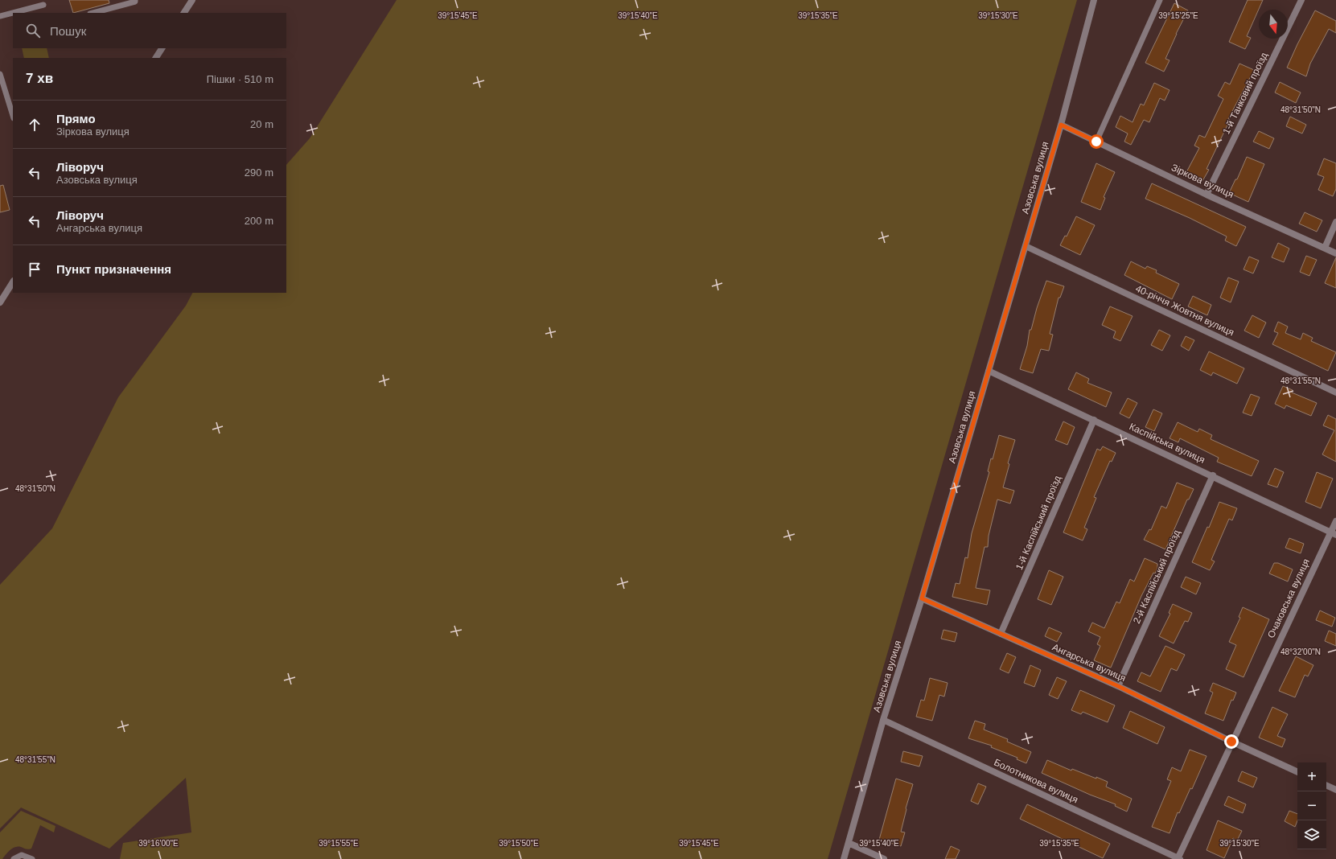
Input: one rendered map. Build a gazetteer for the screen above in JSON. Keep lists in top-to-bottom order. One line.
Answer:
{"streets":{"street":["1-й Танковий проїзд","Азовська вулиця","Зіркова вулиця","40-річчя Жовтня вулиця","Каспійська вулиця","1-й Каспійський проїзд","2-й Каспійський проїзд","Очаковська вулиця","Ангарська вулиця","Болотникова вулиця"]},"crossings":[["1-й Танковий проїзд","Зіркова вулиця"],["Азовська вулиця","Зіркова вулиця"],["Азовська вулиця","40-річчя Жовтня вулиця"],["Азовська вулиця","Каспійська вулиця"],["Азовська вулиця","Ангарська вулиця"],["Азовська вулиця","Болотникова вулиця"],["Каспійська вулиця","1-й Каспійський проїзд"],["Каспійська вулиця","2-й Каспійський проїзд"],["Каспійська вулиця","Очаковська вулиця"],["1-й Каспійський проїзд","Ангарська вулиця"],["2-й Каспійський проїзд","Ангарська вулиця"],["Очаковська вулиця","Ангарська вулиця"],["Очаковська вулиця","Болотникова вулиця"]],"north":"bottom","page":{"search":"Пошук","heading":["7 хв","Пішки · 510 m"],"list":[["Прямо","Зіркова вулиця","20 m"],["Ліворуч","Азовська вулиця","290 m"],["Ліворуч","Ангарська вулиця","200 m"],"Пункт призначення"],"map_buttons":["+","−"]},"coordinates":["39°15'45\"E","39°15'40\"E","39°15'35\"E","39°15'30\"E","39°15'25\"E","48°31'50\"N","48°31'55\"N","48°32'00\"N","39°16'00\"E","39°15'55\"E","39°15'50\"E"]}
